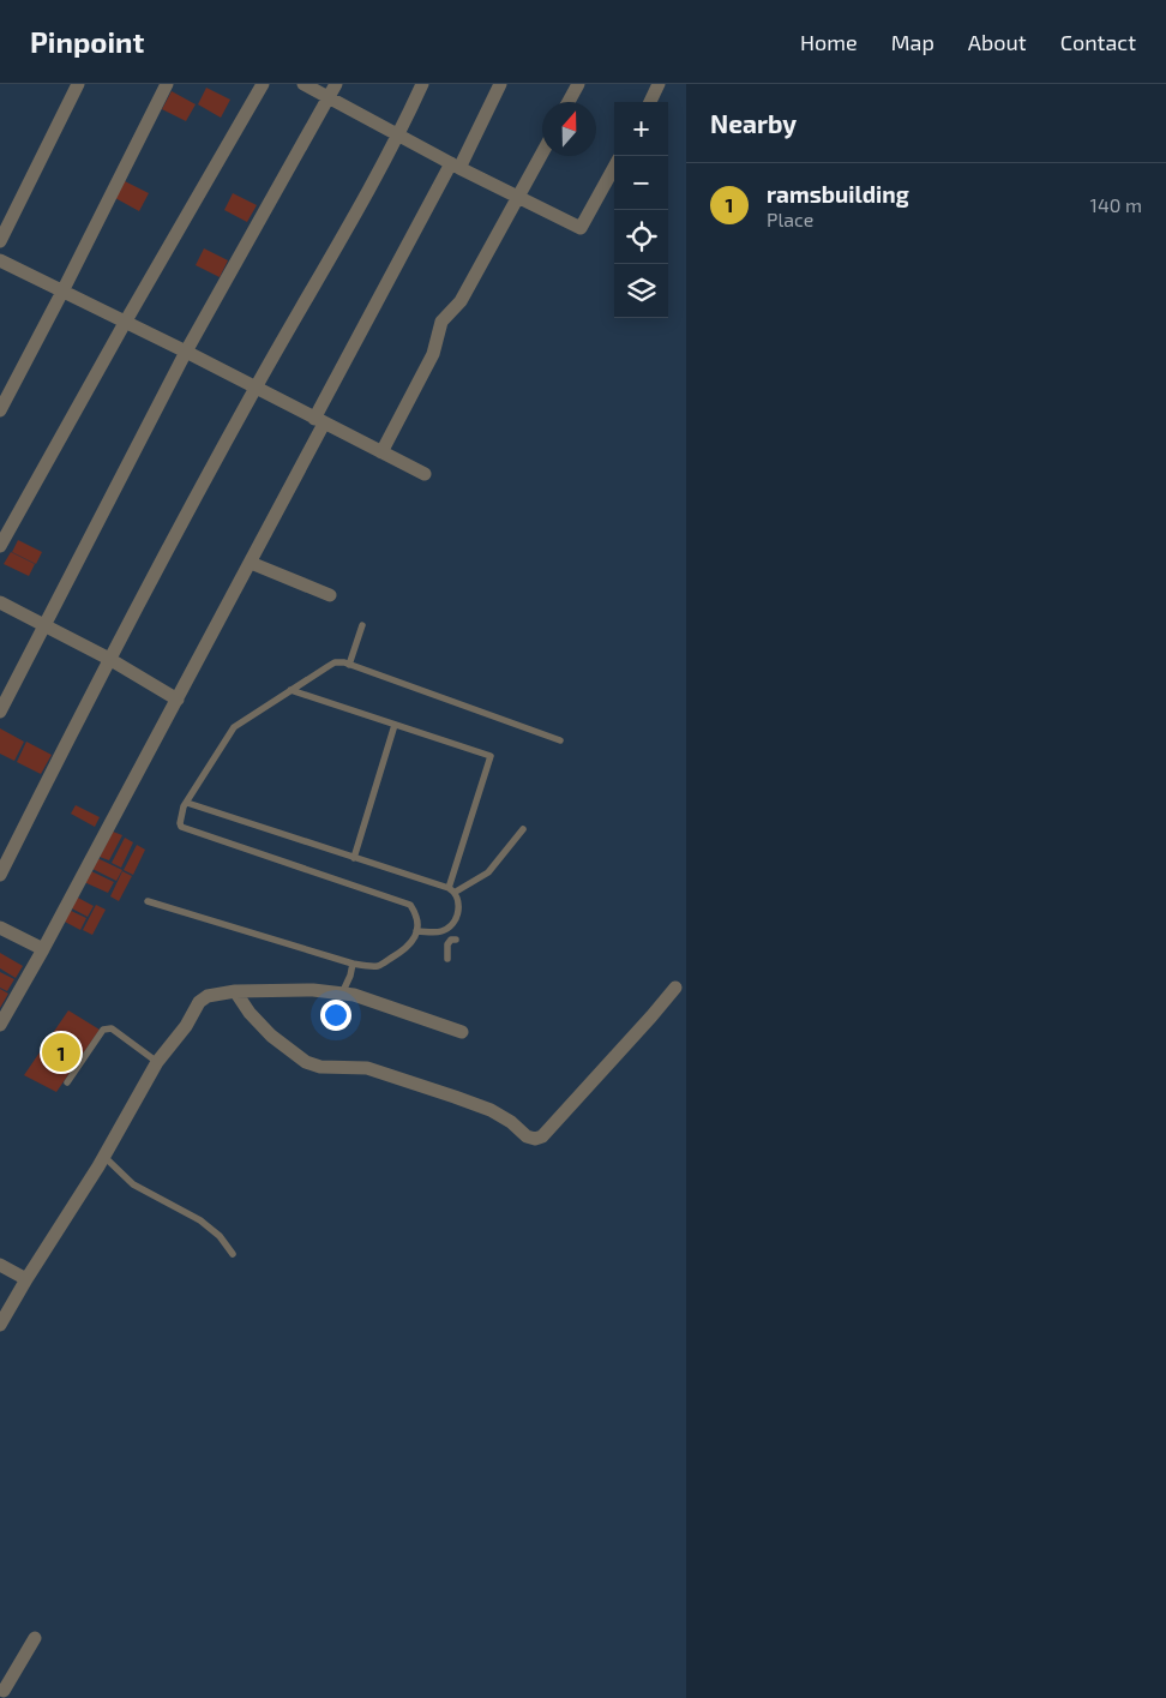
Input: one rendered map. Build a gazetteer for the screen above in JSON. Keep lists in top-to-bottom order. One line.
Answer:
{"north":"top","page":{"header":"Pinpoint","nav":["Home","Map","About","Contact"],"heading":"Nearby","map_buttons":["+","−"],"list":[{"mark":"1","name":"ramsbuilding","note":"Place","value":"140 m"}],"pins":"1"}}
